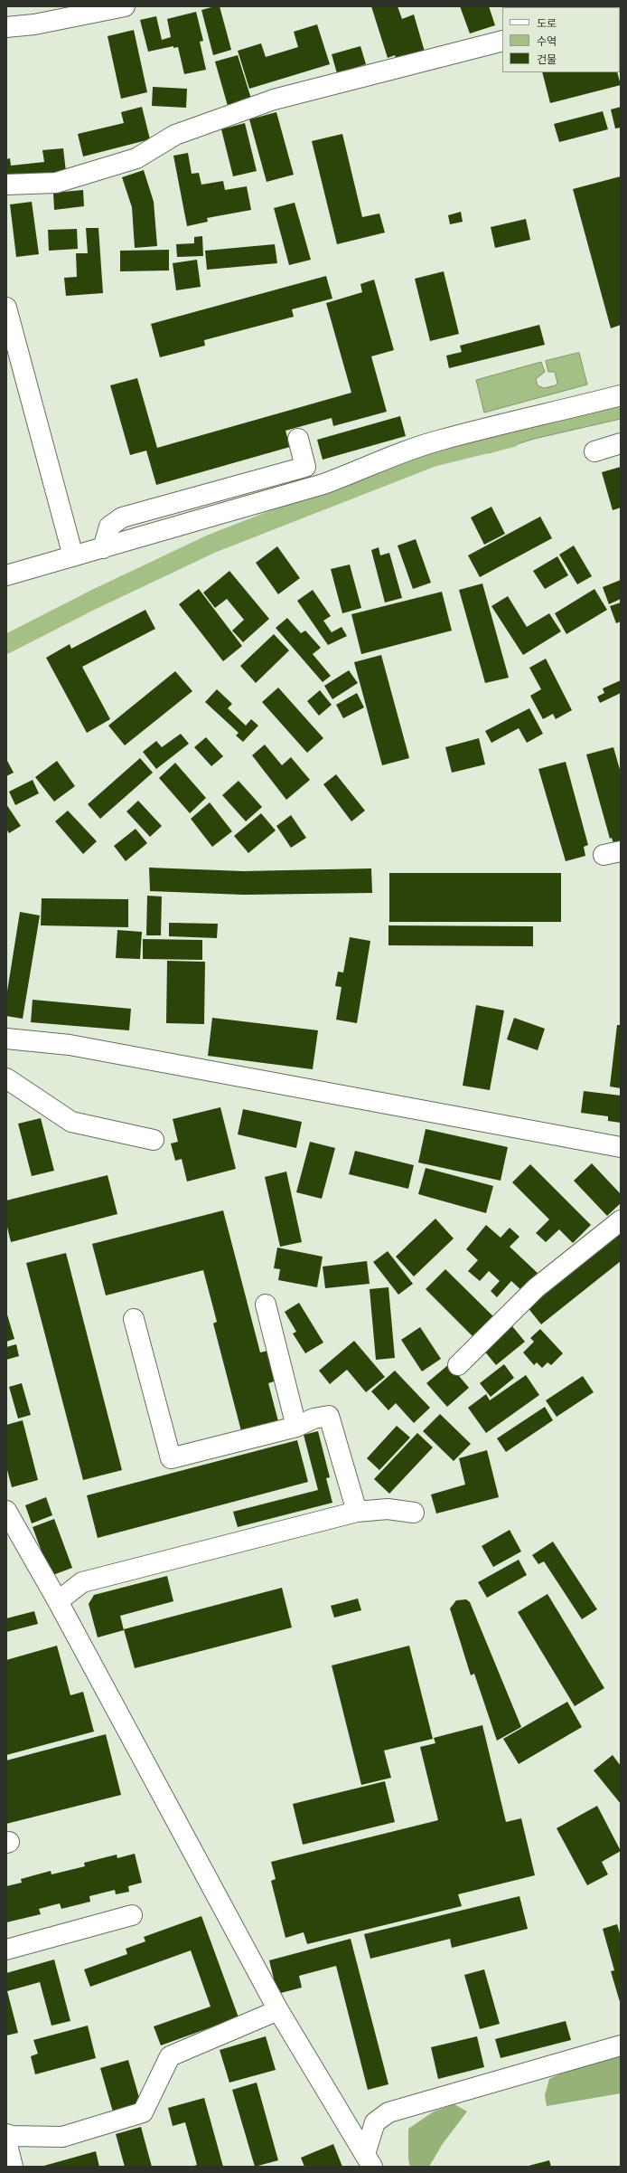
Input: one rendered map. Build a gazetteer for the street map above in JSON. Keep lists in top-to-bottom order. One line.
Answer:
{"legend":["도로","수역","건물"]}
